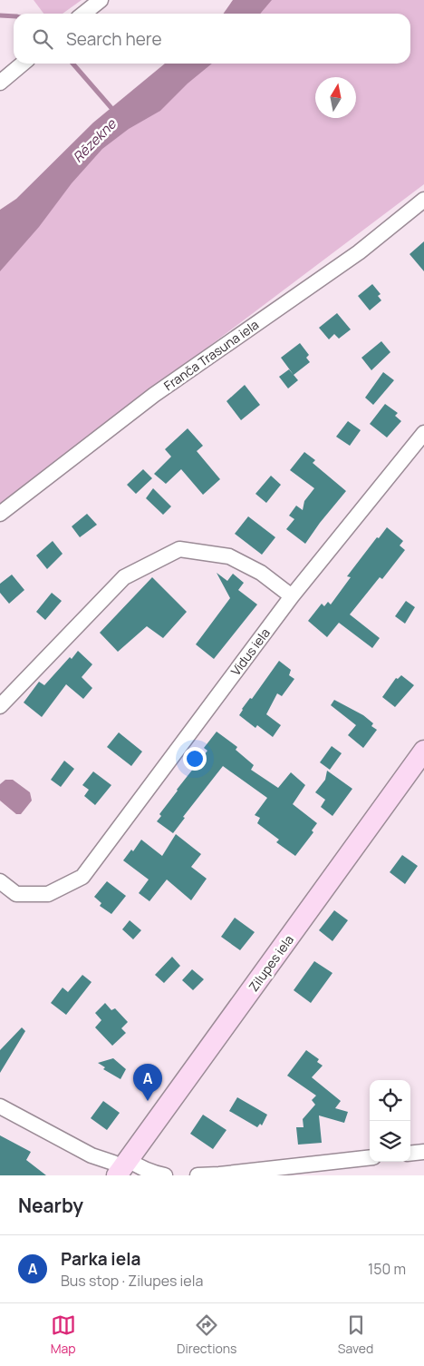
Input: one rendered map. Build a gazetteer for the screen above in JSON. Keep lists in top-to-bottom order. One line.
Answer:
{"streets":{"main road":["Zilupes iela"],"street":["Franča Trasuna iela","Vidus iela"]},"water":["Rēzekne"],"north":"top","page":{"search":"Search here","pins":"A","heading":"Nearby","list":[{"mark":"A","name":"Parka iela","note":"Bus stop · Zilupes iela","value":"150 m"}],"nav":["Map","Directions","Saved"]}}
